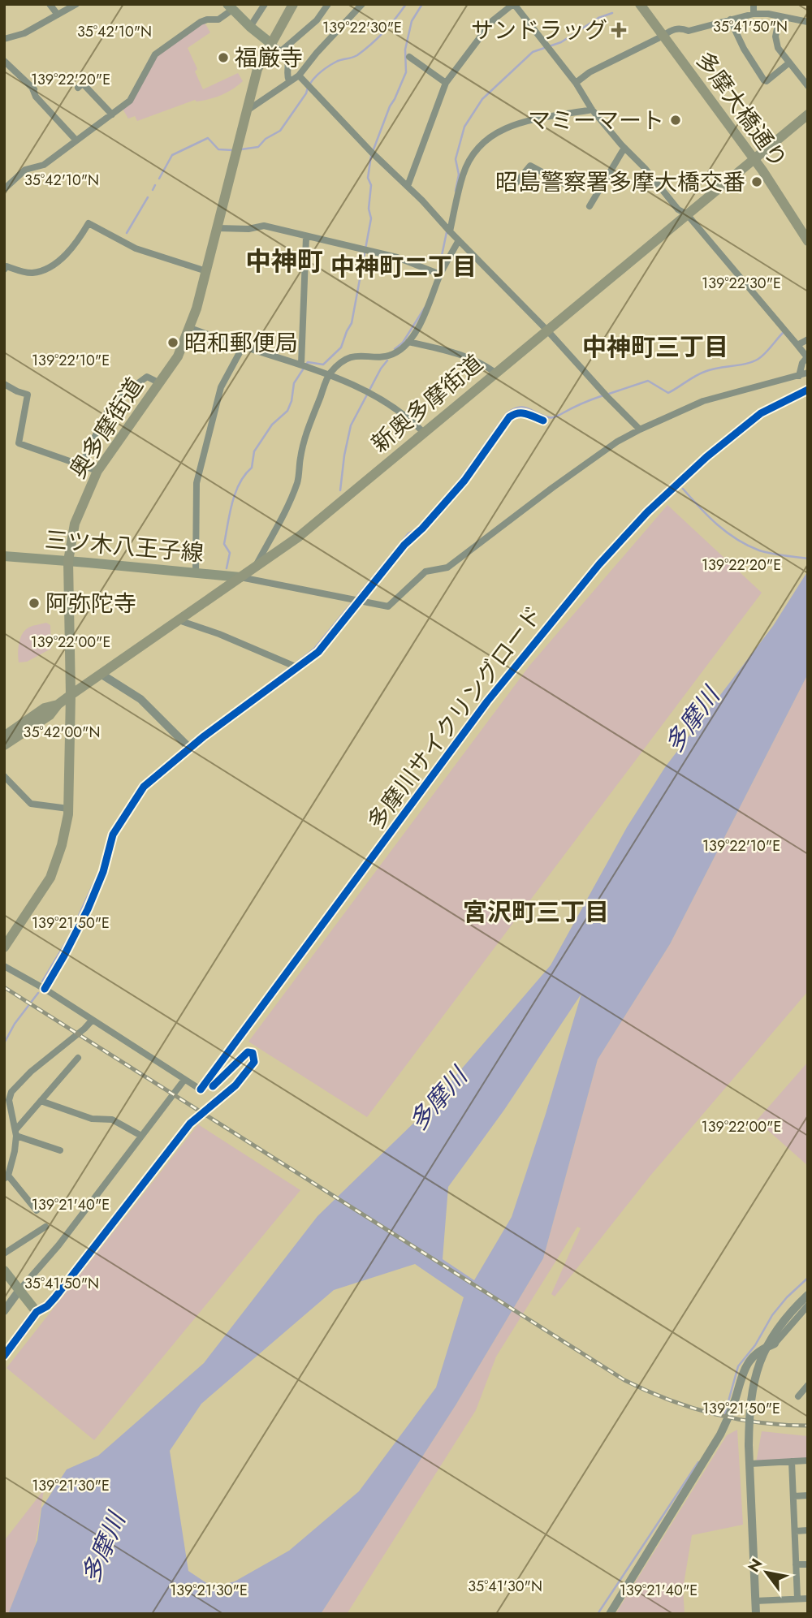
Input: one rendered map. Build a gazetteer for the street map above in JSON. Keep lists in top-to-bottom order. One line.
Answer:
{"streets":{"main road":["多摩大橋通り","新奥多摩街道","奥多摩街道","三ツ木八王子線"],"cycle path":["多摩川サイクリングロード"]},"crossings":[["多摩大橋通り","新奥多摩街道"],["新奥多摩街道","奥多摩街道"],["新奥多摩街道","三ツ木八王子線"],["奥多摩街道","三ツ木八王子線"]],"districts":["中神町","中神町二丁目","中神町三丁目","宮沢町三丁目"],"water":["多摩川"],"places":{"health":["サンドラッグ"],"other":["福厳寺","マミーマート","昭島警察署多摩大橋交番","昭和郵便局","阿弥陀寺"]},"north":"top left","coordinates":["35°41'50\"N","139°22'30\"E","35°42'10\"N","139°22'20\"E","139°22'10\"E","139°22'00\"E","35°42'00\"N","139°21'50\"E","139°21'40\"E","139°21'30\"E","35°41'30\"N"]}
